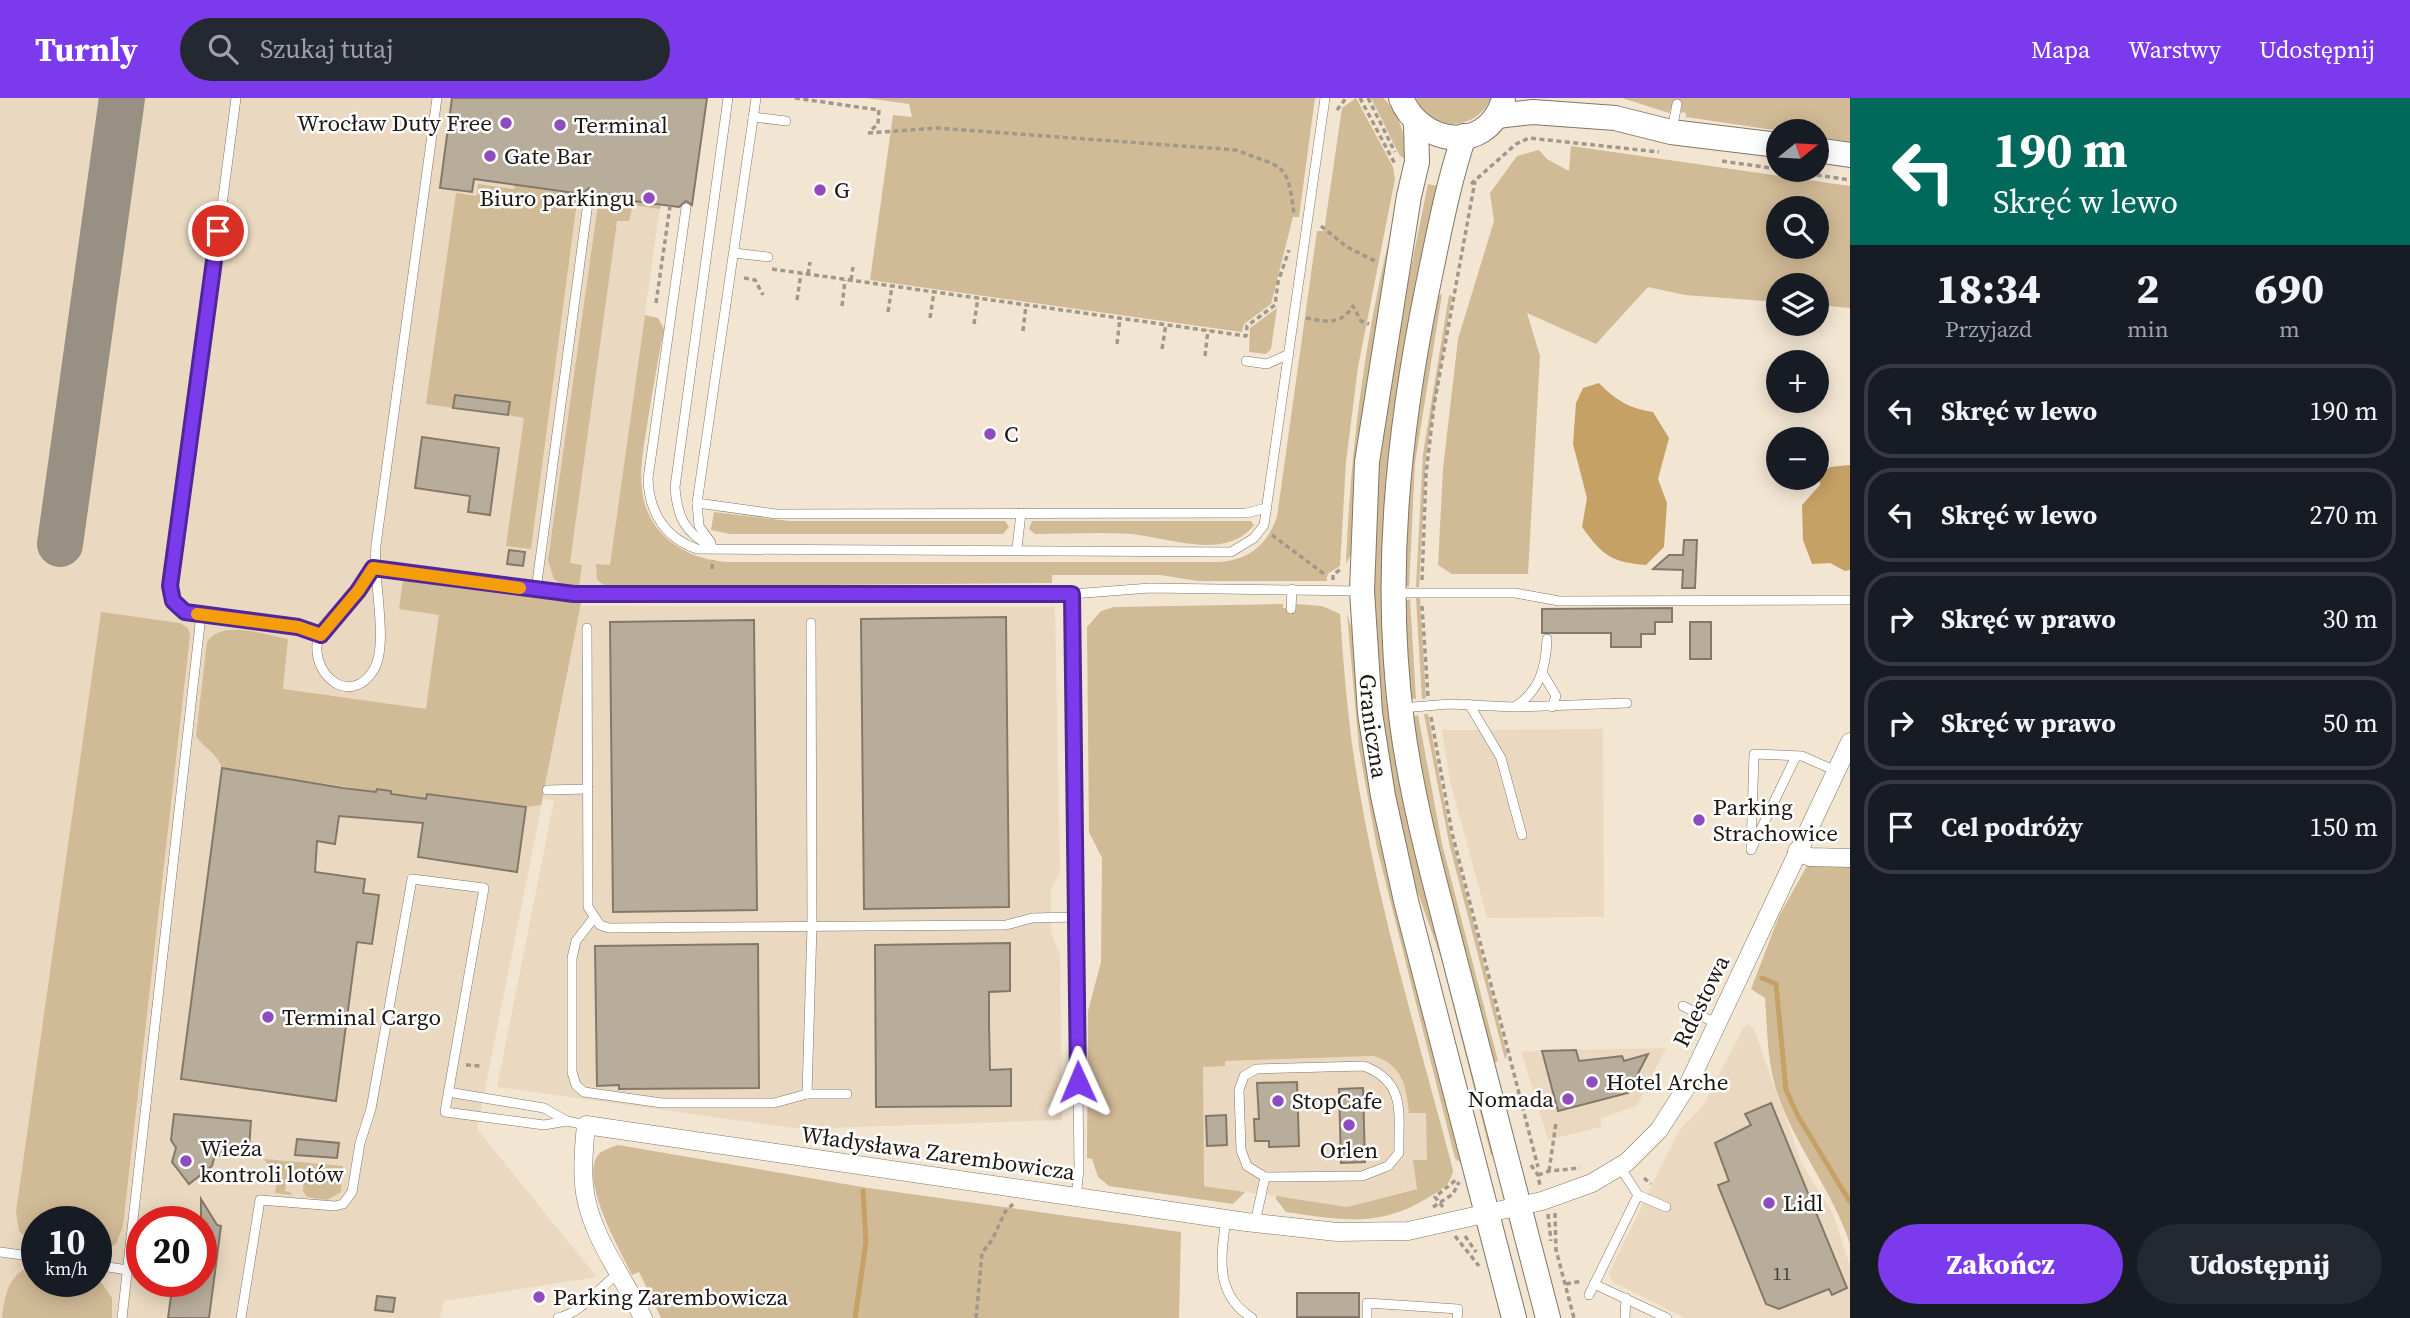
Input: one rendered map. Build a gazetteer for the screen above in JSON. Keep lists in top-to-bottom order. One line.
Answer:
{"streets":{"main road":["Graniczna"],"street":["Rdestowa","Władysława Zarembowicza"]},"crossings":[["Graniczna","Rdestowa"],["Graniczna","Władysława Zarembowicza"],["Rdestowa","Władysława Zarembowicza"]],"places":["Wrocław Duty Free","Terminal","Gate Bar","G","Biuro parkingu","C","Parking Strachowice","Terminal Cargo","Hotel Arche","Nomada","StopCafe","Orlen","Wieża kontroli lotów","Lidl","Parking Zarembowicza"],"house_numbers":["11"],"north":"right","page":{"header":"Turnly","search":"Szukaj tutaj","nav":["Mapa","Warstwy","Udostępnij"],"turn":["190 m","Skręć w lewo"],"map_buttons":["+","−"],"eta":["18:34","Przyjazd","2","min","690","m"],"list":[{"name":"Skręć w lewo","value":"190 m"},{"name":"Skręć w lewo","value":"270 m"},{"name":"Skręć w prawo","value":"30 m"},{"name":"Skręć w prawo","value":"50 m"},{"name":"Cel podróży","value":"150 m"}],"speed":"10 km/h","limit":"20","buttons":["Zakończ","Udostępnij"]}}
